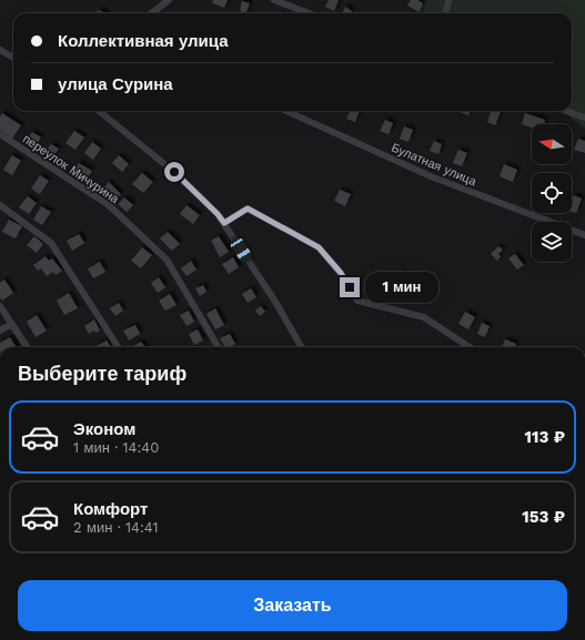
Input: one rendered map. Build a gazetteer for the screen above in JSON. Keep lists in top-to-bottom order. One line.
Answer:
{"streets":{"street":["Булатная улица","переулок Мичурина"]},"north":"left","page":{"banner":["Коллективная улица","улица Сурина"],"bubble":"1 мин","heading":"Выберите тариф","list":[{"name":"Эконом","note":"1 мин · 14:40","value":"113 ₽"},{"name":"Комфорт","note":"2 мин · 14:41","value":"153 ₽"}],"buttons":"Заказать"}}
